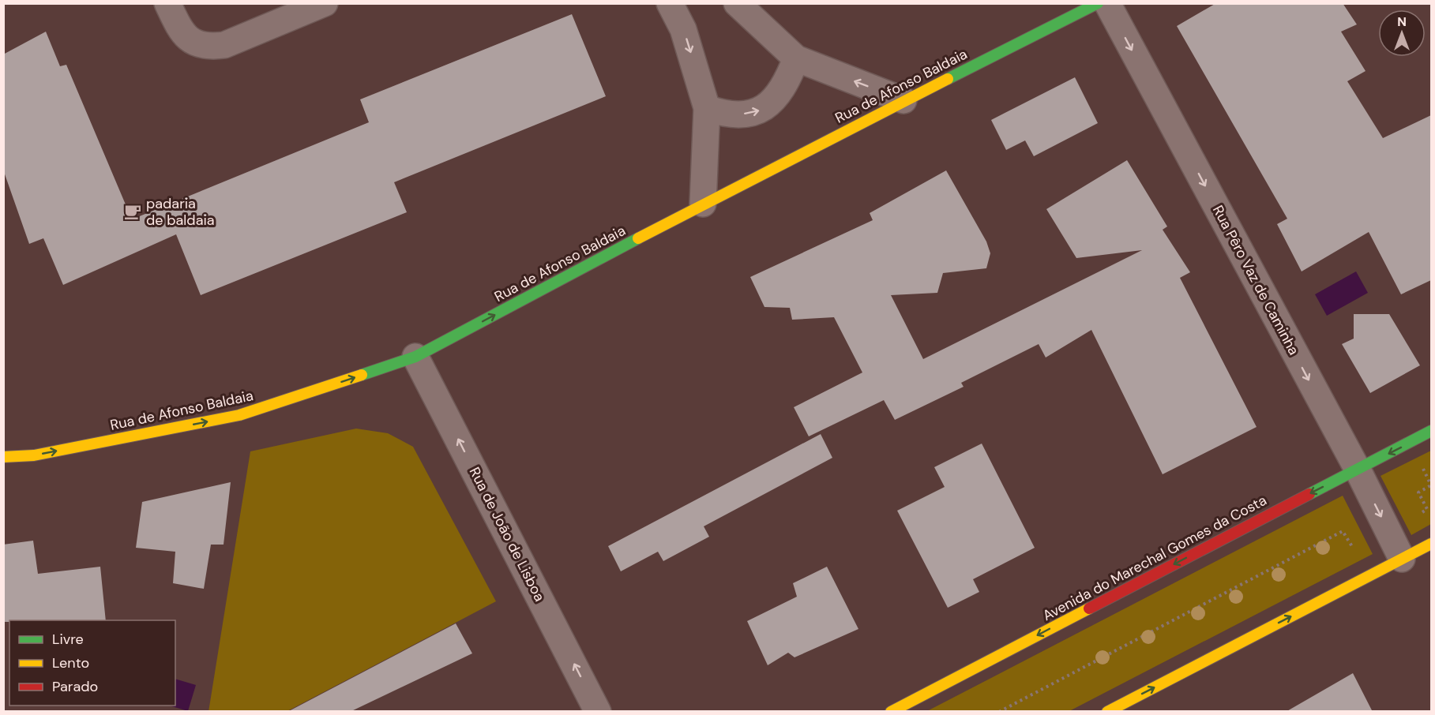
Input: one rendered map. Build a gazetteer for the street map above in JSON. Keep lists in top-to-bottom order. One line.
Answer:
{"streets":{"street":["Rua de Afonso Baldaia","Rua Pêro Vaz de Caminha","Rua de João de Lisboa","Avenida do Marechal Gomes da Costa"]},"crossings":[["Rua de Afonso Baldaia","Rua de João de Lisboa"],["Rua Pêro Vaz de Caminha","Avenida do Marechal Gomes da Costa"]],"one_way":["Rua de Afonso Baldaia","Rua Pêro Vaz de Caminha","Rua de João de Lisboa","Avenida do Marechal Gomes da Costa"],"places":{"cafe":["padaria de baldaia"]},"legend":["Livre","Lento","Parado"],"north":"top"}
